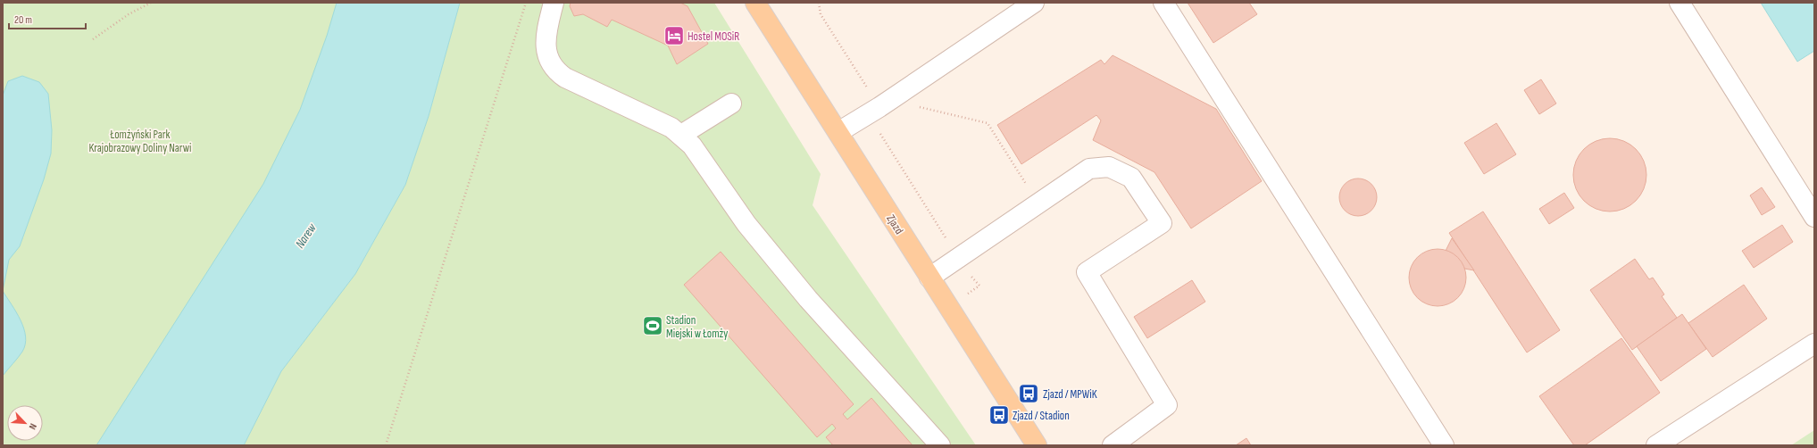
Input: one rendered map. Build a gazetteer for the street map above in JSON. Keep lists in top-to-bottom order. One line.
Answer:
{"streets":{"main road":["Zjazd"]},"water":["Narew"],"parks":["Łomżyński Park Krajobrazowy Doliny Narwi"],"places":{"hotel":["Hostel MOSiR"],"sports":["Stadion Miejski w Łomży"],"bus stop":["Zjazd / MPWiK","Zjazd / Stadion"]},"scale_bar":"20 m","north":"bottom right"}
